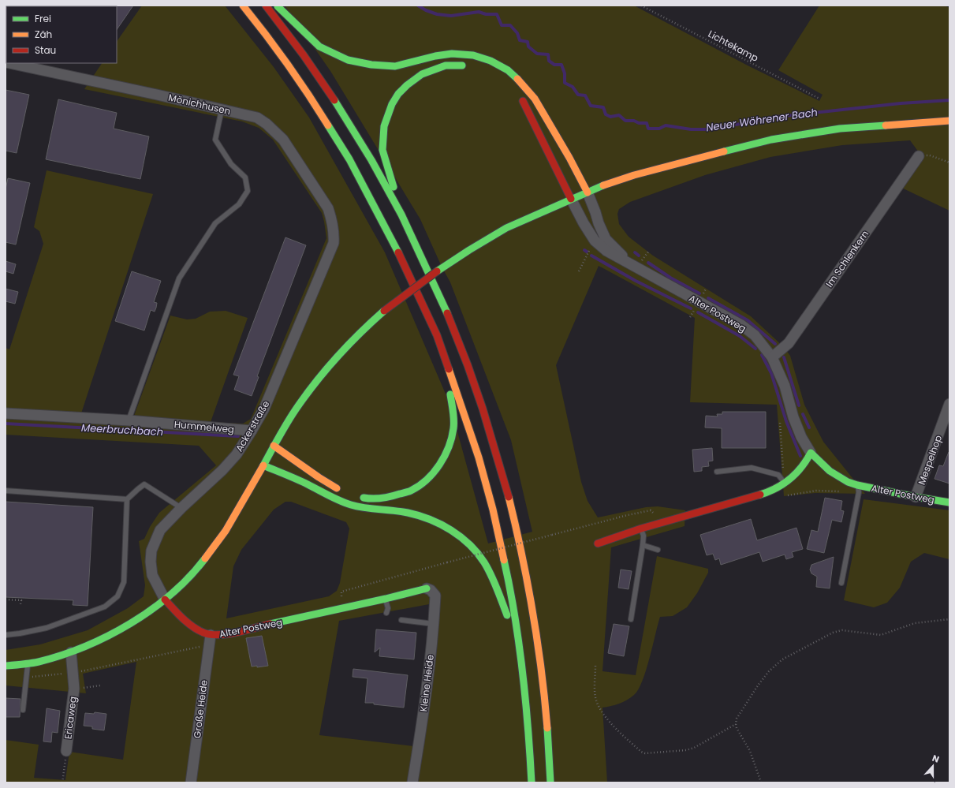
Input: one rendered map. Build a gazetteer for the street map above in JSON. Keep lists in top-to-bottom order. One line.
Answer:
{"streets":{"main road":["Alter Postweg"],"street":["Mönichhusen","Im Schlenkern","Ackerstraße","Hummelweg","Mespelhop","Kleine Heide","Große Heide","Ericaweg"],"path":["Lichtekamp"]},"crossings":[["Mönichhusen","Ackerstraße"],["Im Schlenkern","Alter Postweg"],["Alter Postweg","Ackerstraße"],["Alter Postweg","Mespelhop"],["Alter Postweg","Kleine Heide"],["Alter Postweg","Große Heide"],["Ackerstraße","Hummelweg"]],"water":["Neuer Wöhrener Bach","Meerbruchbach"],"legend":["Frei","Zäh","Stau"],"north":"top"}
